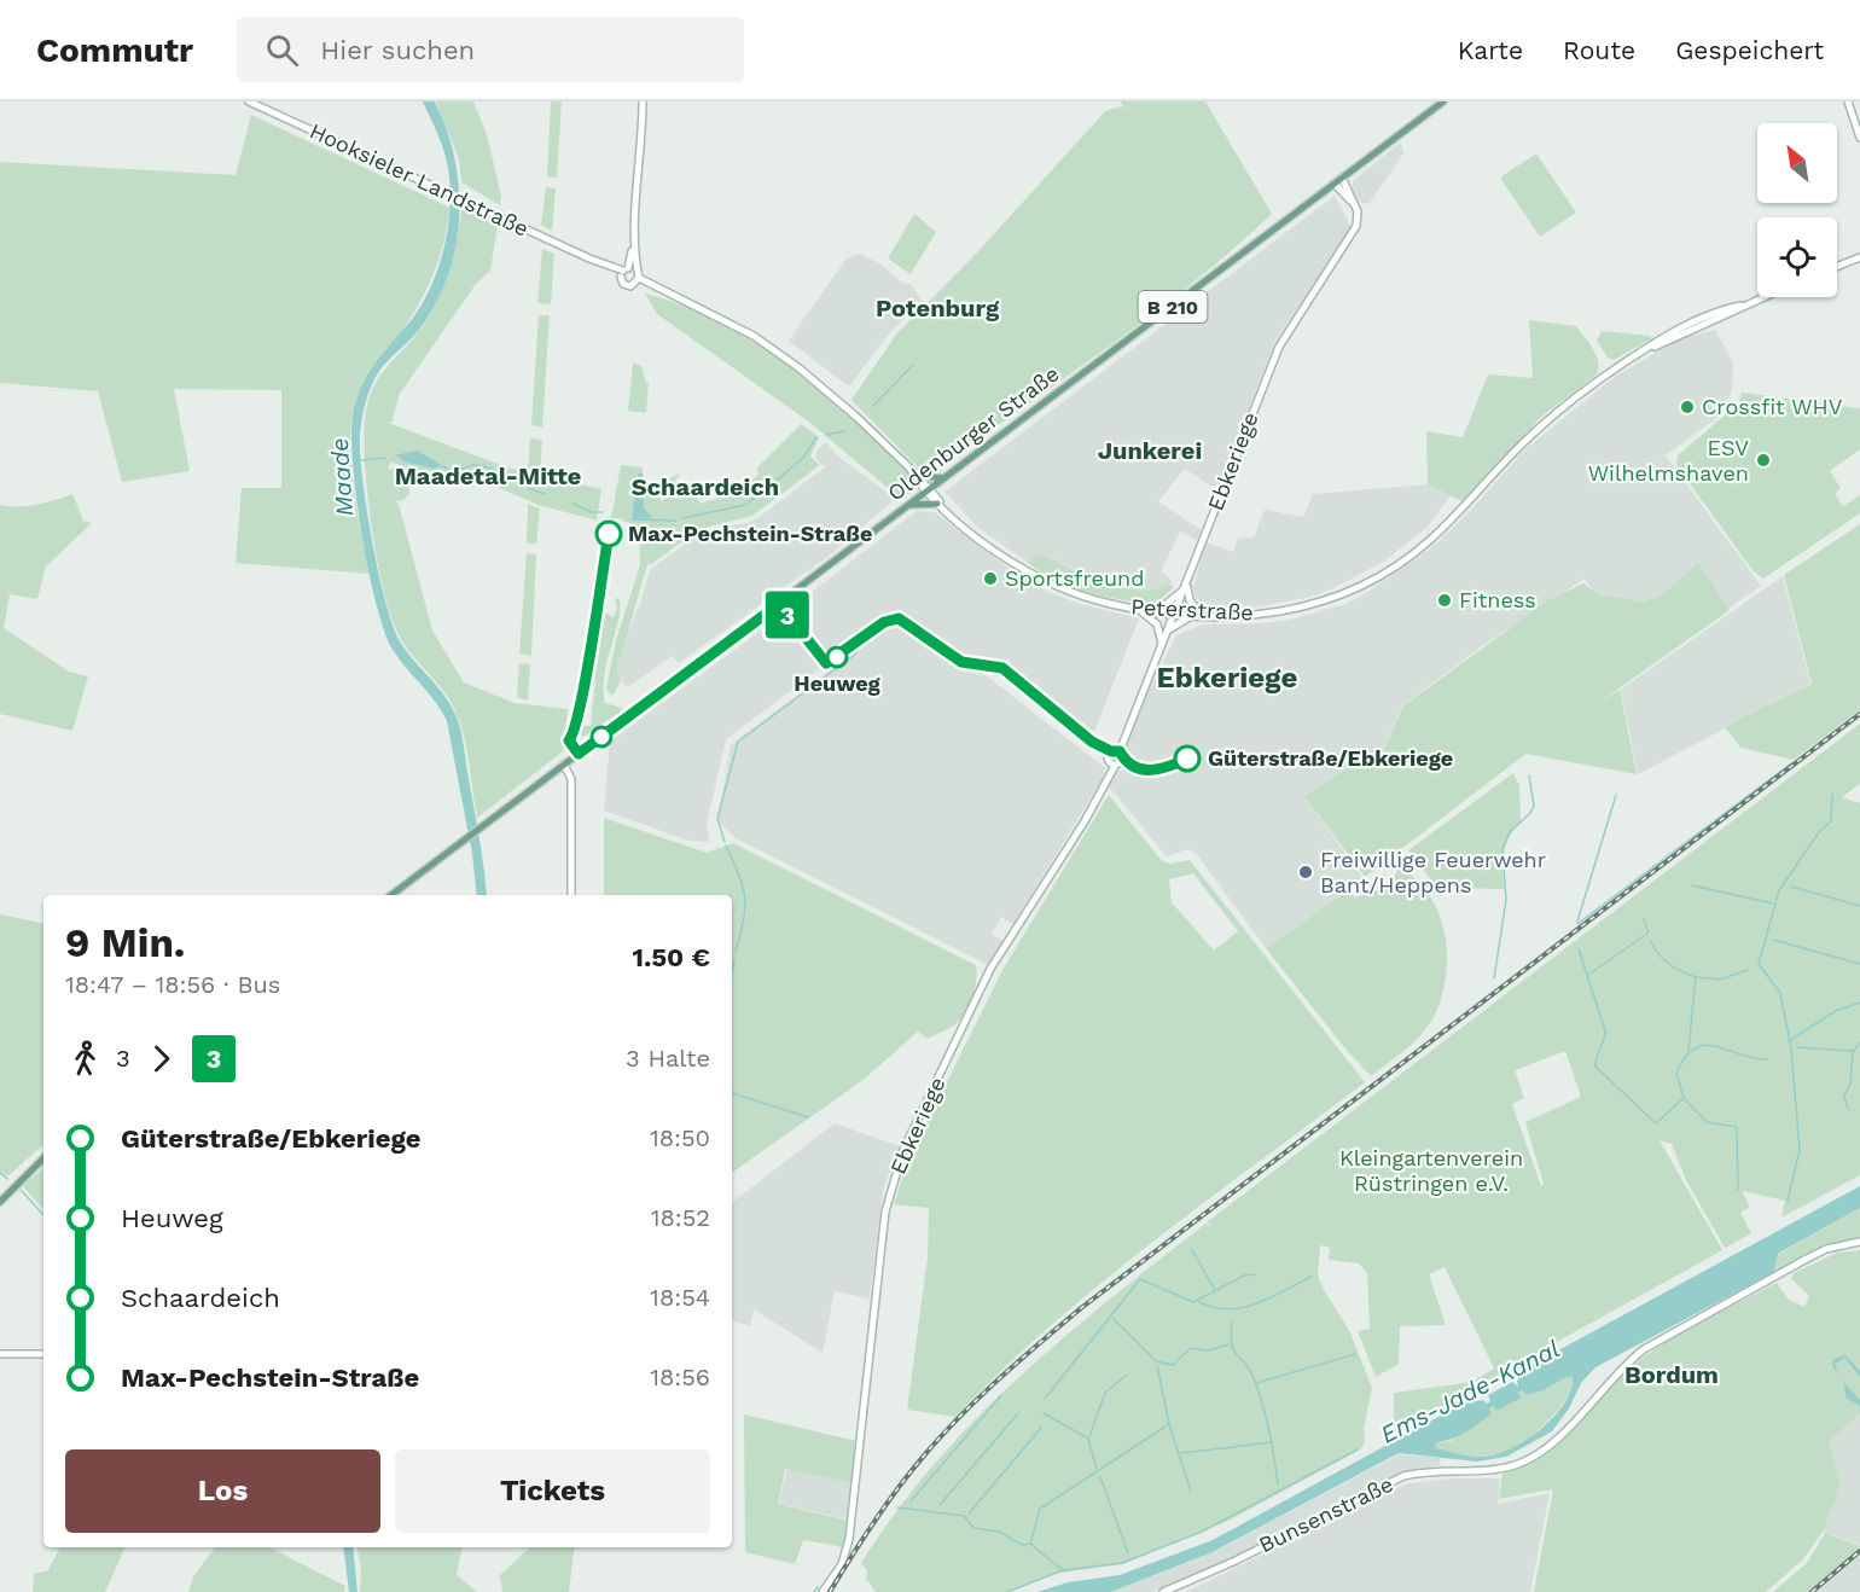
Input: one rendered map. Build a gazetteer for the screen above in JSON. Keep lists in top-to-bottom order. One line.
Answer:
{"streets":{"main road":["B 210","Oldenburger Straße"],"street":["Hooksieler Landstraße","Ebkeriege","Peterstraße","Bunsenstraße"]},"crossings":[["Oldenburger Straße","Ebkeriege"],["Oldenburger Straße","Peterstraße"],["Ebkeriege","Peterstraße"]],"districts":["Potenburg","Junkerei","Maadetal-Mitte","Schaardeich","Ebkeriege","Bordum"],"water":["Maade","Ems-Jade-Kanal"],"parks":["Kleingartenverein Rüstringen e.V."],"places":["Crossfit WHV","ESV Wilhelmshaven","Max-Pechstein-Straße","Sportsfreund","Fitness","Heuweg","Güterstraße/Ebkeriege","Freiwillige Feuerwehr Bant/Heppens"],"lines":["bus line 3"],"north":"top left","page":{"header":"Commutr","search":"Hier suchen","nav":["Karte","Route","Gespeichert"],"on_map":"3","heading":["9 Min.","18:47 – 18:56 · Bus","1.50 €"],"legs":["3","3","3 Halte"],"list":[{"name":"Güterstraße/Ebkeriege","value":"18:50"},{"name":"Heuweg","value":"18:52"},{"name":"Schaardeich","value":"18:54"},{"name":"Max-Pechstein-Straße","value":"18:56"}],"buttons":["Los","Tickets"]}}
